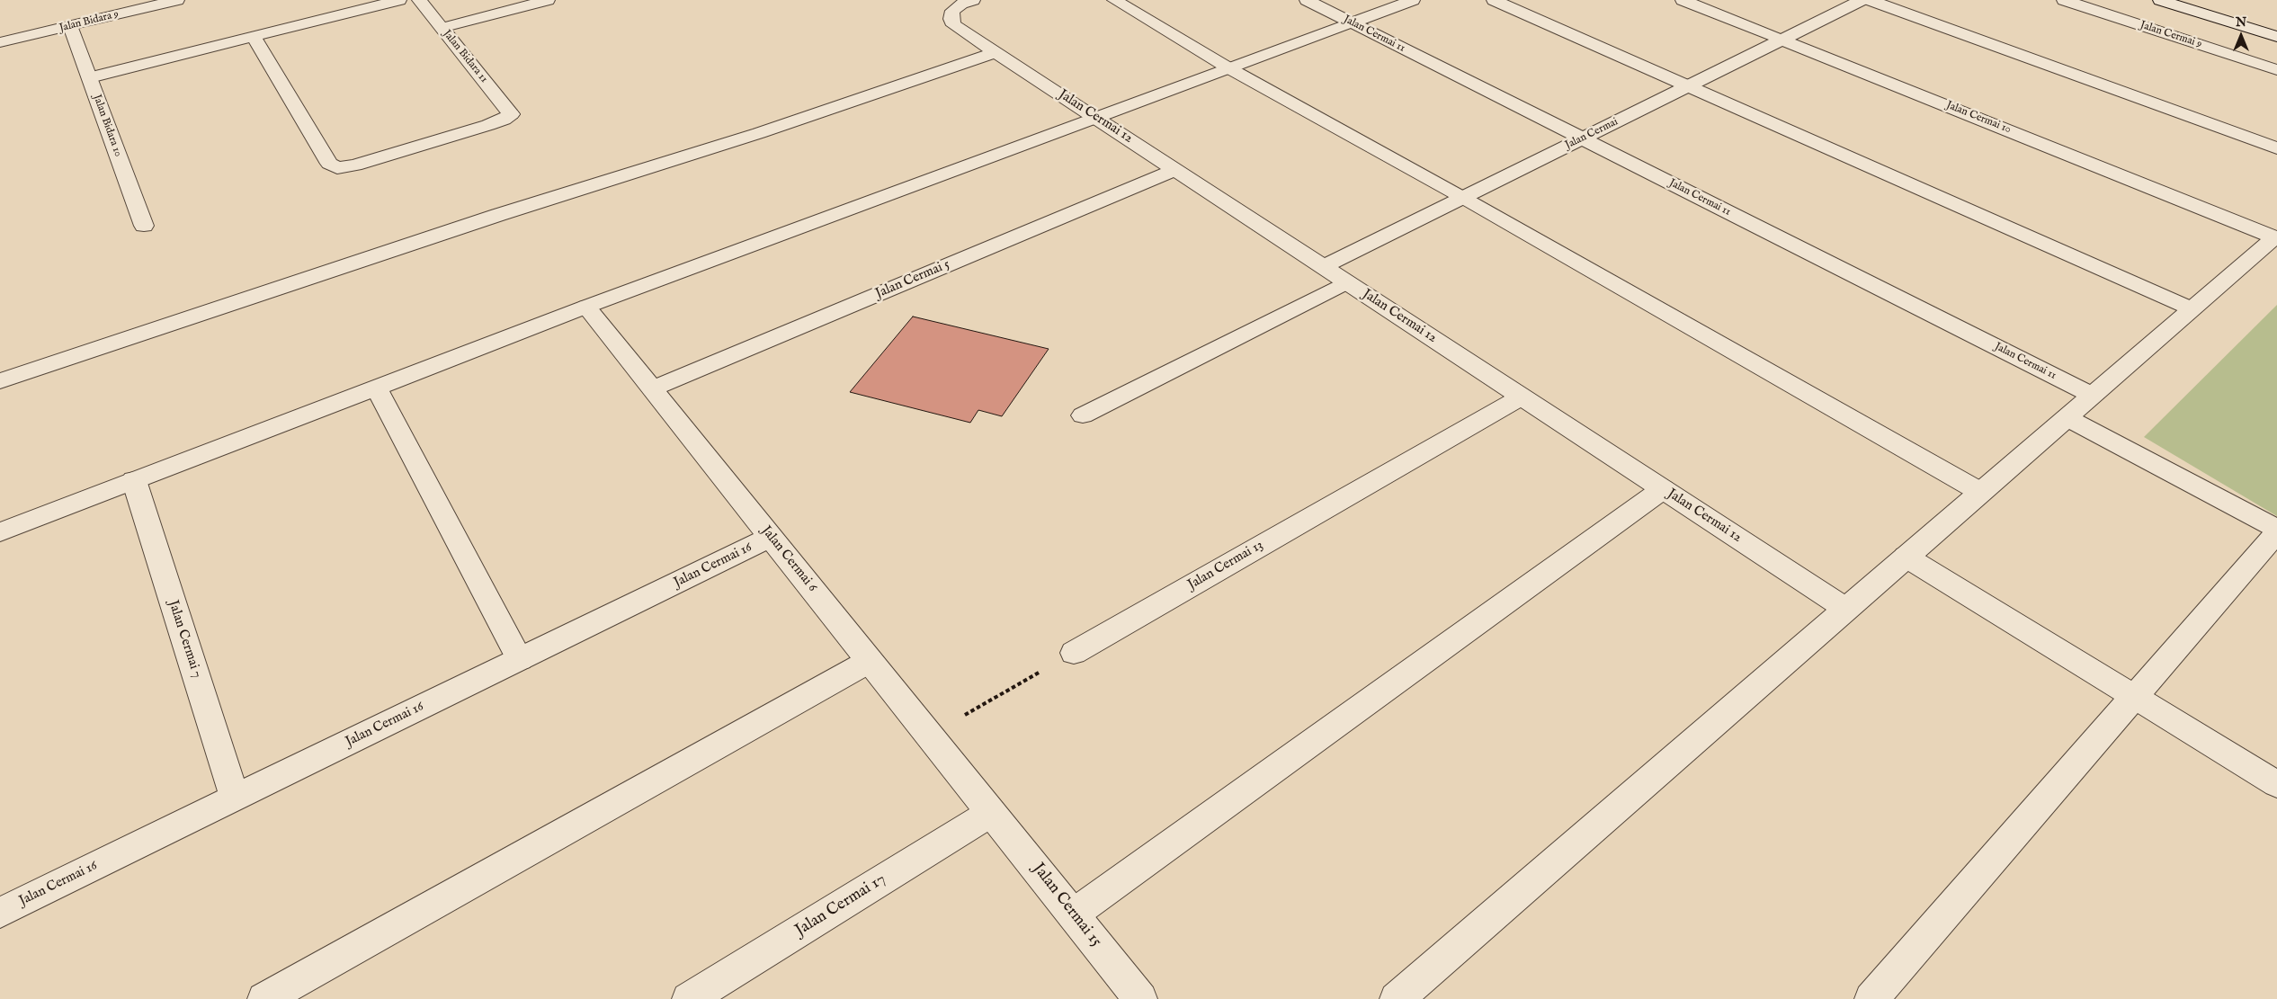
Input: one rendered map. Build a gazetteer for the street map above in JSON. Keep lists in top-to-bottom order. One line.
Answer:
{"streets":{"street":["Jalan Bidara 9","Jalan Cermai 11","Jalan Cermai 9","Jalan Bidara 11","Jalan Cermai 12","Jalan Cermai 10","Jalan Bidara 10","Jalan Cermai","Jalan Cermai 5","Jalan Cermai 6","Jalan Cermai 16","Jalan Cermai 13","Jalan Cermai 7","Jalan Cermai 17","Jalan Cermai 15"]},"crossings":[["Jalan Bidara 9","Jalan Bidara 10"],["Jalan Cermai 11","Jalan Cermai"],["Jalan Cermai 12","Jalan Cermai"],["Jalan Cermai 12","Jalan Cermai 5"],["Jalan Cermai 12","Jalan Cermai 13"],["Jalan Cermai 10","Jalan Cermai"],["Jalan Cermai 5","Jalan Cermai 6"],["Jalan Cermai 6","Jalan Cermai 16"],["Jalan Cermai 6","Jalan Cermai 17"],["Jalan Cermai 6","Jalan Cermai 15"],["Jalan Cermai 16","Jalan Cermai 7"],["Jalan Cermai 17","Jalan Cermai 15"]],"north":"top"}
